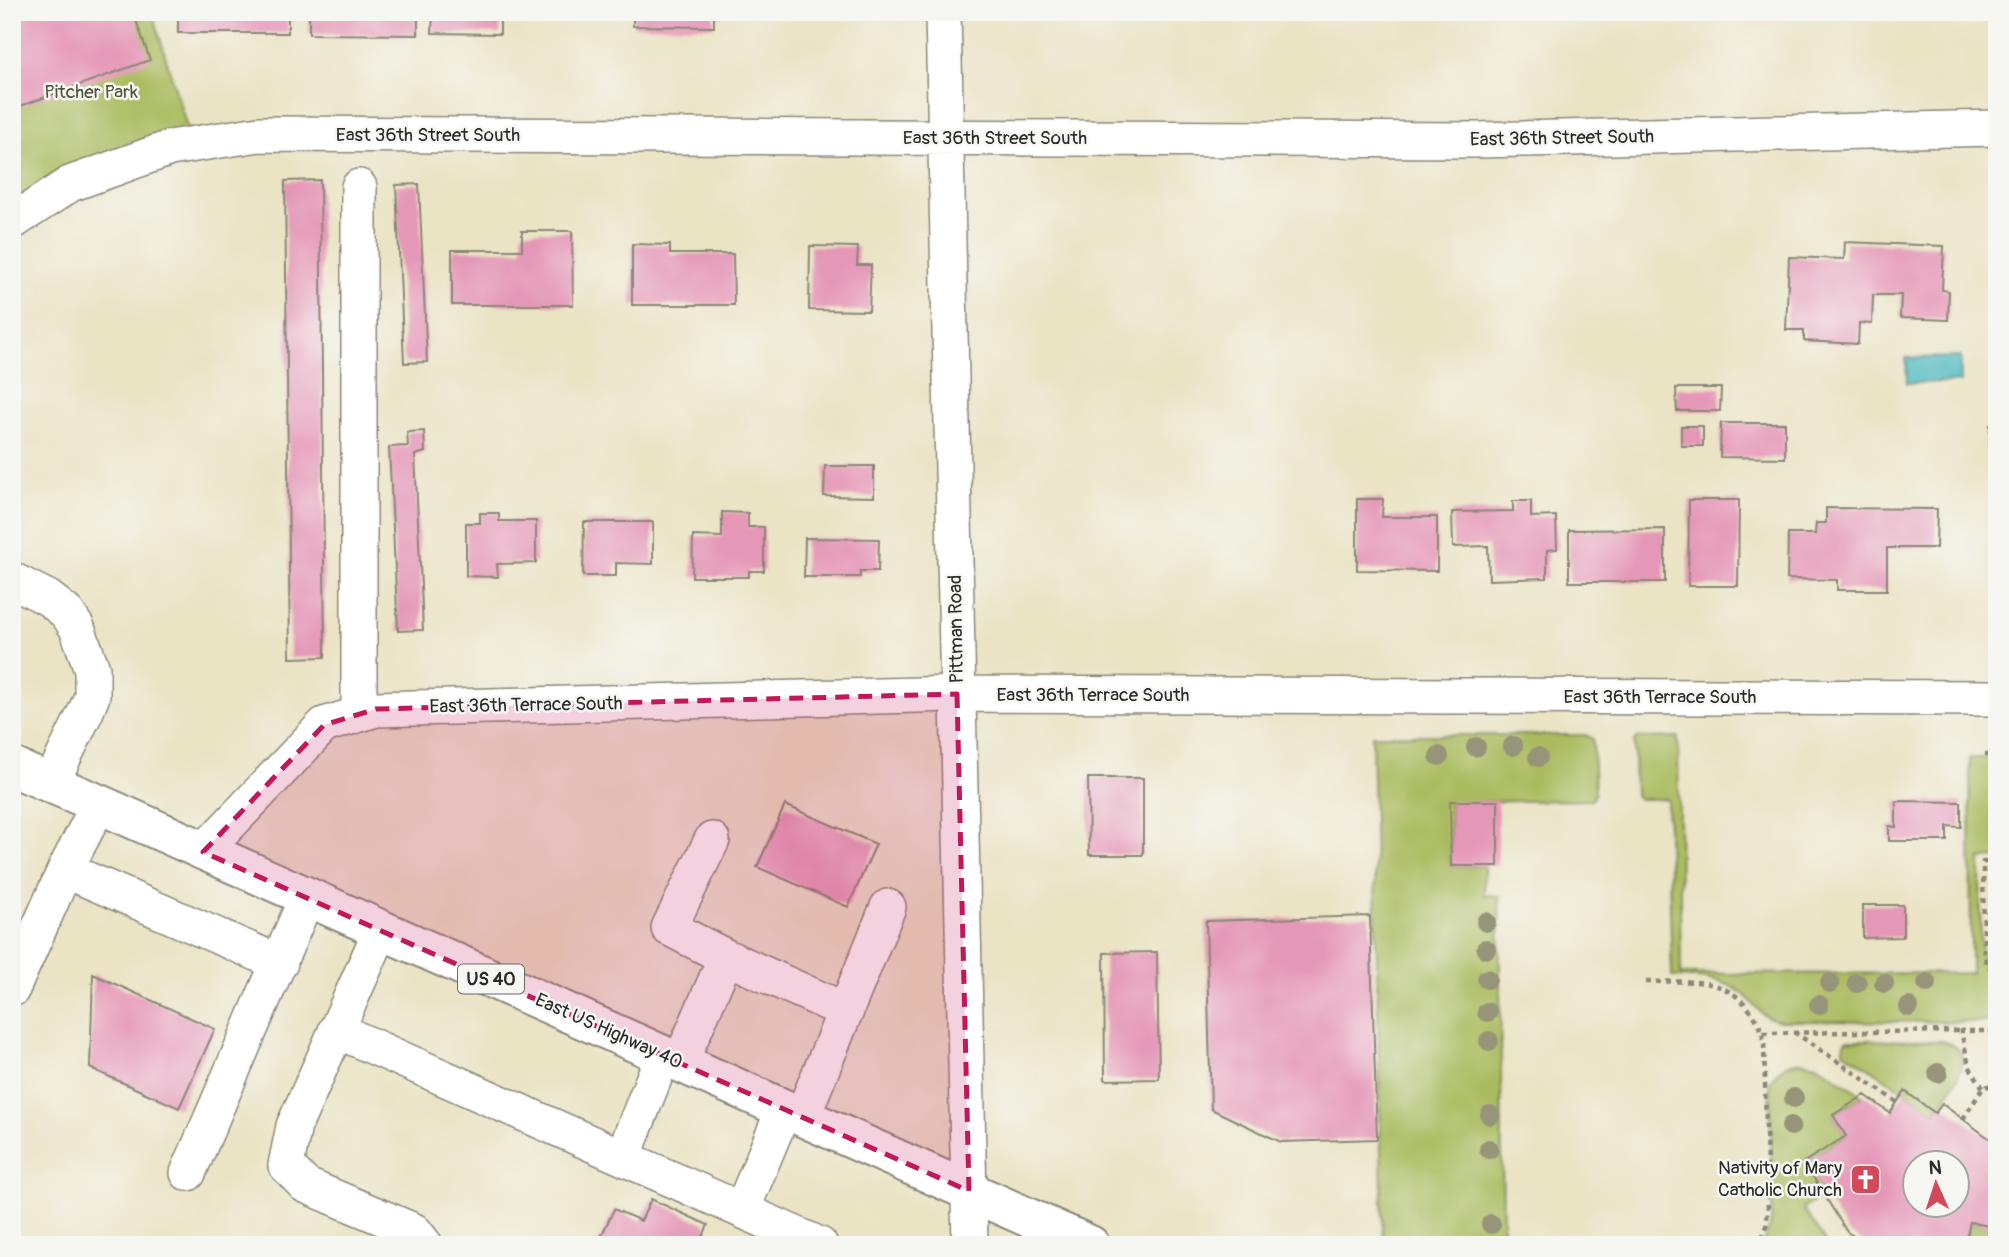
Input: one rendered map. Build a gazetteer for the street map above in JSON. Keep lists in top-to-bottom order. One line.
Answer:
{"streets":{"main road":["US 40","East US Highway 40"],"street":["East 36th Street South","Pittman Road","East 36th Terrace South"]},"crossings":[["East 36th Street South","Pittman Road"],["Pittman Road","East 36th Terrace South"],["Pittman Road","East US Highway 40"],["East 36th Terrace South","East US Highway 40"]],"parks":["Pitcher Park"],"places":{"church":["Nativity of Mary Catholic Church"]},"north":"top"}
